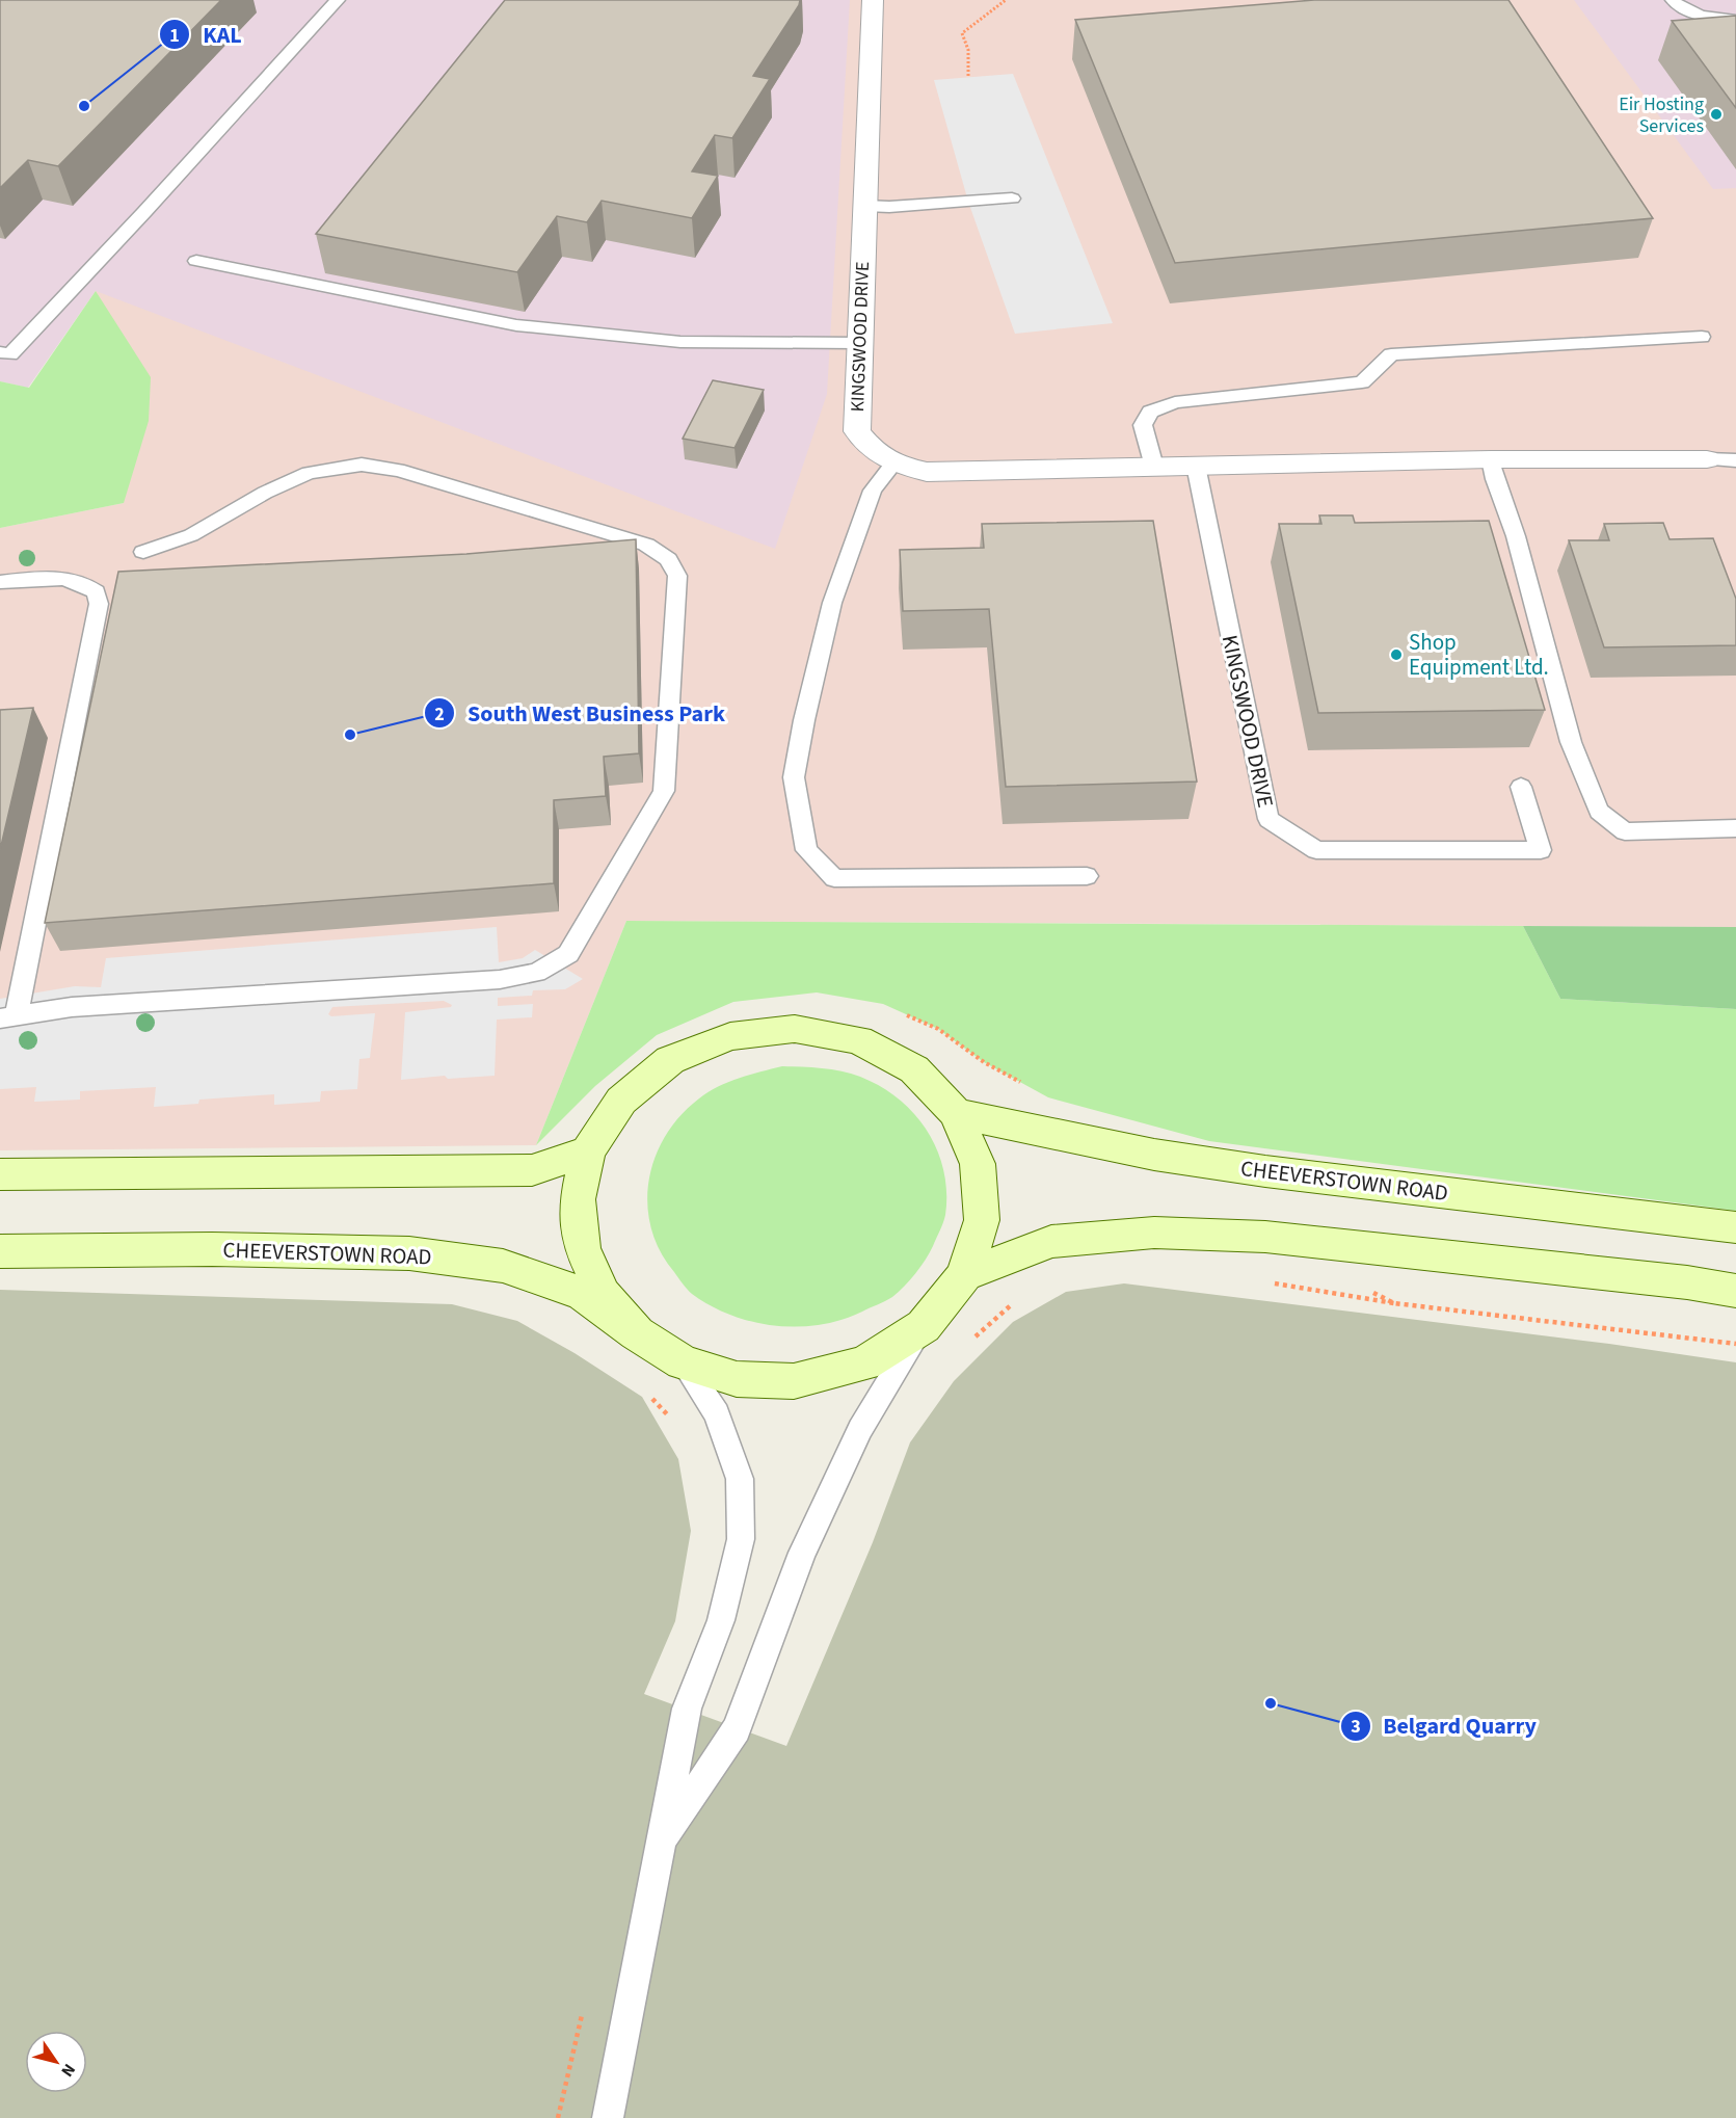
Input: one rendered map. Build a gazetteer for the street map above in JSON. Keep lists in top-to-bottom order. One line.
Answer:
{"streets":{"main road":["CHEEVERSTOWN ROAD"],"street":["KINGSWOOD DRIVE"]},"places":["KAL","Eir Hosting Services","Shop Equipment Ltd.","South West Business Park","Belgard Quarry"],"north":"bottom right"}
